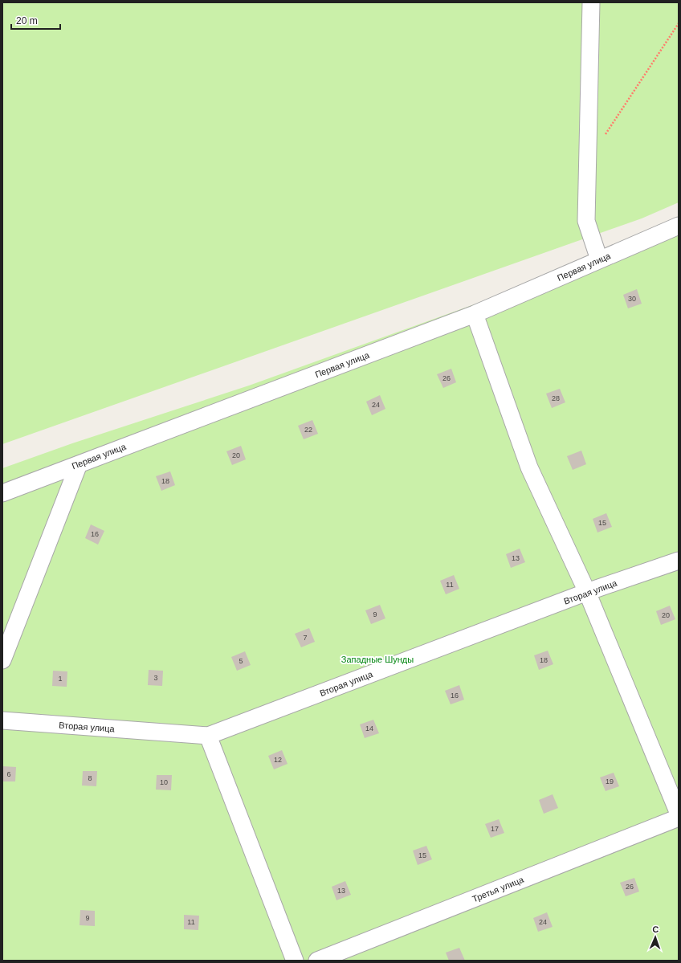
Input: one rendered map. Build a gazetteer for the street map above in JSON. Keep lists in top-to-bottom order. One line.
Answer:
{"streets":{"street":["Первая улица","Вторая улица","Третья улица"]},"parks":["Западные Шунды"],"house_numbers":["30","26","28","24","22","20","18","15","16","13","11","9","20","7","18","5","3","1","16","14","12","6","8","19","10","17","15","26","13","9","11","24"],"scale_bar":"20 m","north":"top"}
